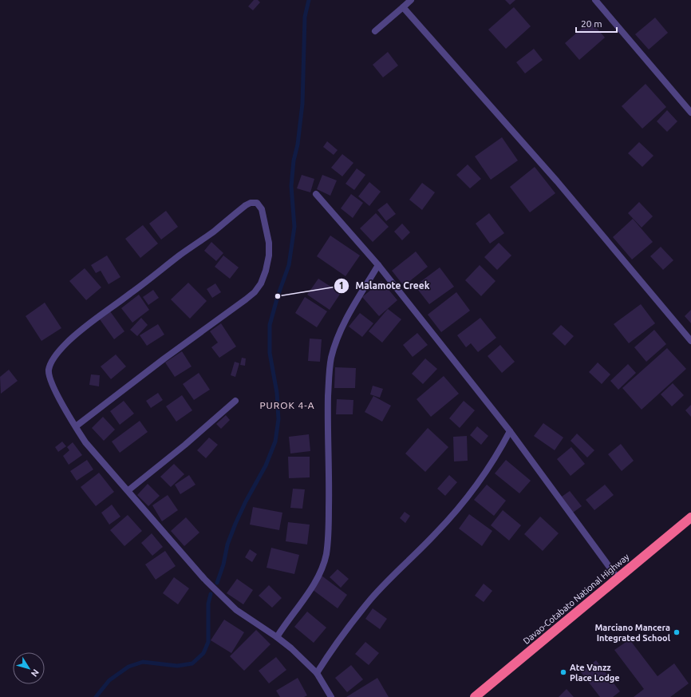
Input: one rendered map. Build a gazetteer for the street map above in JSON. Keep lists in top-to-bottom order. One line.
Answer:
{"streets":{"highway":["Davao-Cotabato National Highway"]},"districts":["PUROK 4-A"],"places":["Malamote Creek","Marciano Mancera Integrated School","Ate Vanzz Place Lodge"],"scale_bar":"20 m","north":"bottom right"}
